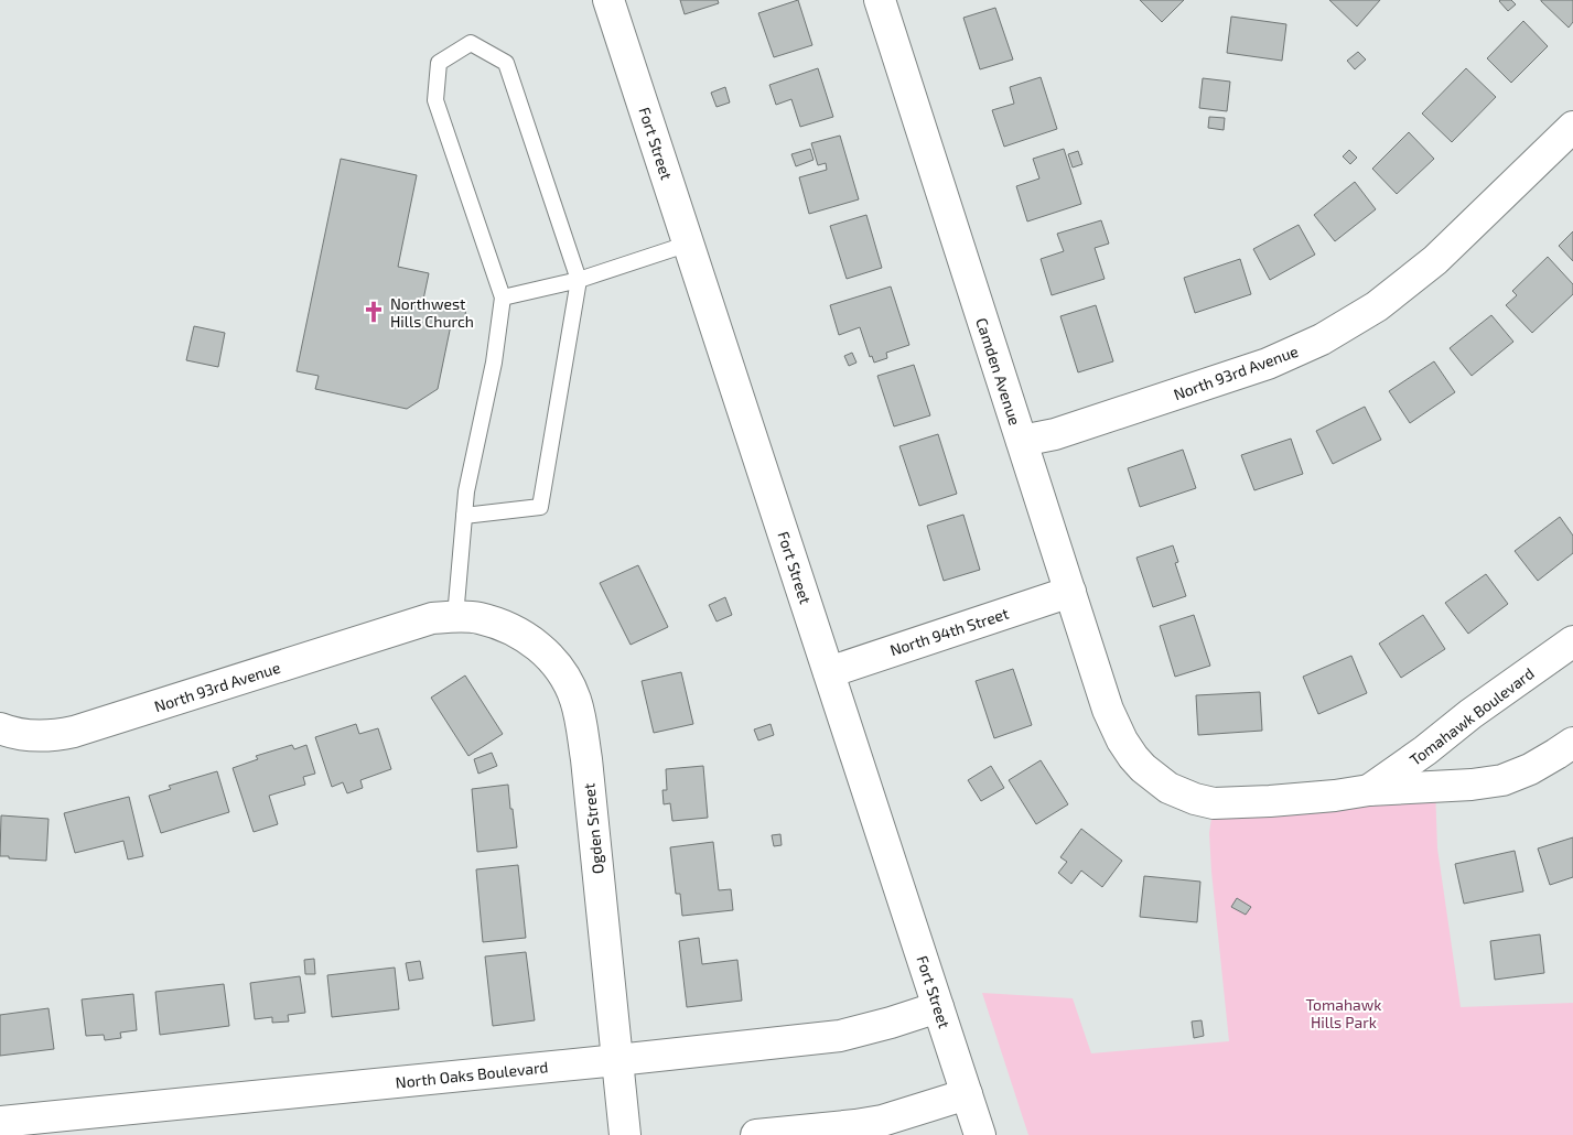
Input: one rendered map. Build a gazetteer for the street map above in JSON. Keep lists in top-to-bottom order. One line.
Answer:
{"streets":{"street":["Fort Street","Camden Avenue","North 93rd Avenue","North 94th Street","Tomahawk Boulevard","Ogden Street","North Oaks Boulevard"]},"crossings":[["Fort Street","North 94th Street"],["Fort Street","North Oaks Boulevard"],["Camden Avenue","North 93rd Avenue"],["Camden Avenue","North 94th Street"],["Camden Avenue","Tomahawk Boulevard"],["North 93rd Avenue","Ogden Street"],["Ogden Street","North Oaks Boulevard"]],"parks":["Tomahawk Hills Park"],"places":{"church":["Northwest Hills Church"]}}
